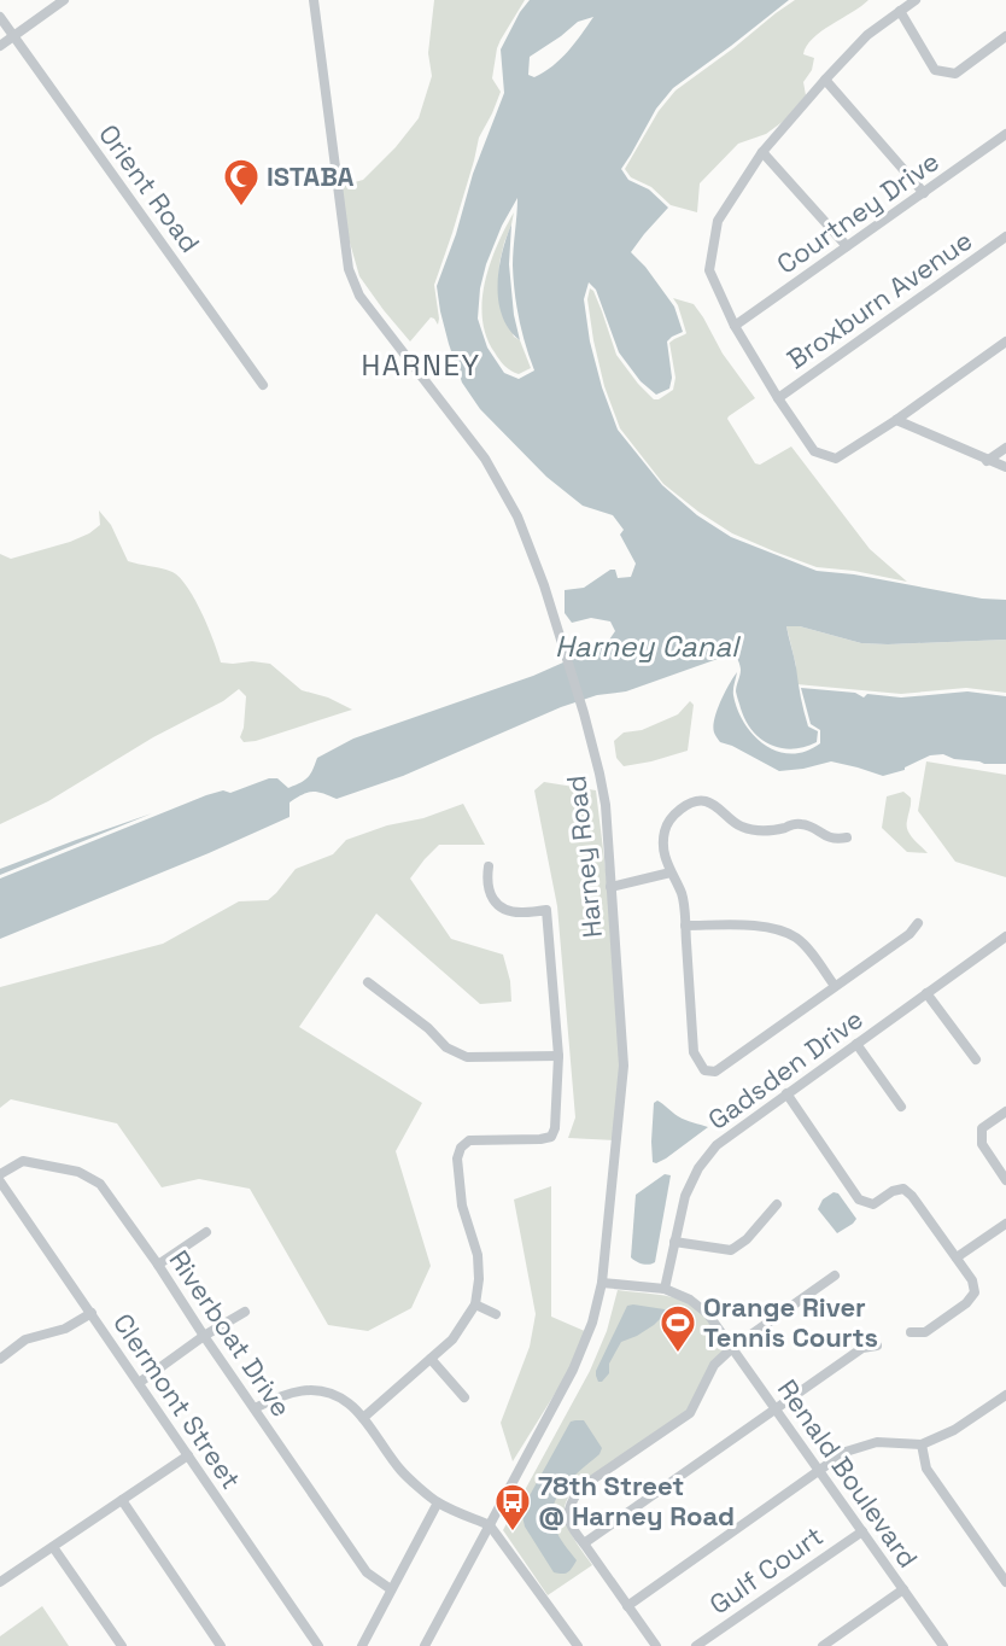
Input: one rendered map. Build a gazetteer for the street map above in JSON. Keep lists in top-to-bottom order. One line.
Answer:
{"streets":{"street":["Orient Road","Courtney Drive","Broxburn Avenue","Harney Road","Gadsden Drive","Riverboat Drive","Clermont Street","Renald Boulevard","Gulf Court"]},"crossings":[["Harney Road","Renald Boulevard"],["Gadsden Drive","Renald Boulevard"],["Renald Boulevard","Gulf Court"]],"districts":["HARNEY"],"water":["Harney Canal"],"places":{"mosque":["ISTABA"],"sports":["Orange River Tennis Courts"],"bus stop":["78th Street @ Harney Road"]}}
